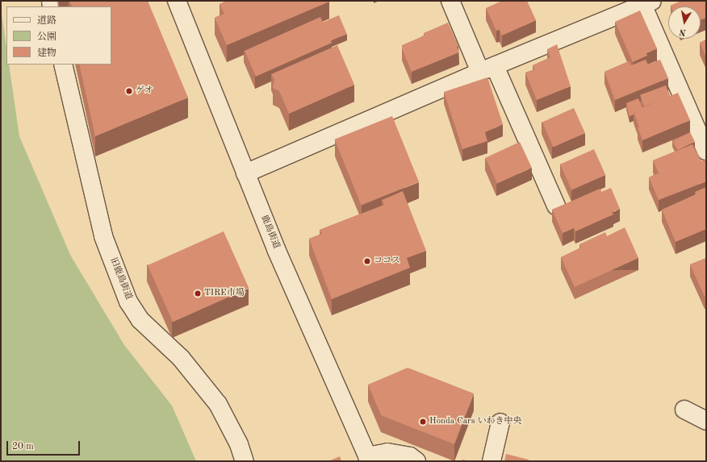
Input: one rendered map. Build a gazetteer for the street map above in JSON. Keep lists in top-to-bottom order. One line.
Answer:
{"streets":{"street":["鹿島街道","旧鹿島街道"]},"places":["ゲオ","ココス","TIRE市場","Honda Cars いわき中央"],"legend":["道路","公園","建物"],"scale_bar":"20 m","north":"bottom"}
